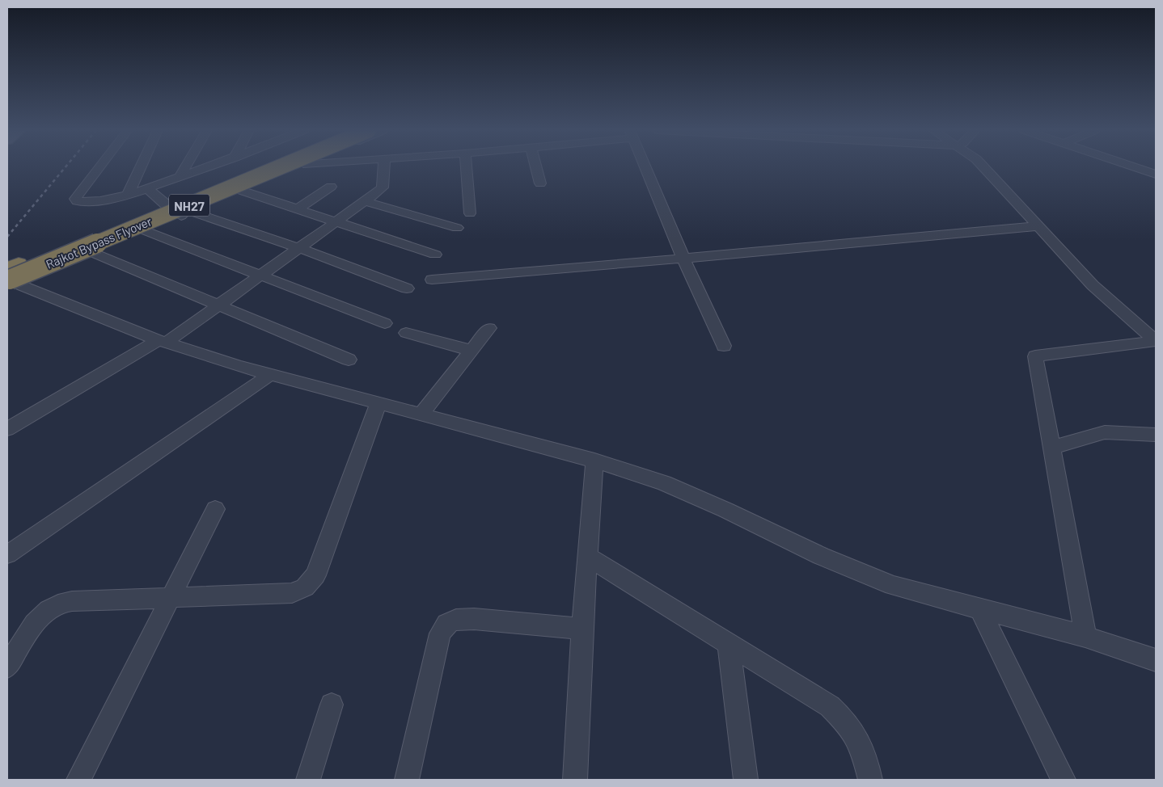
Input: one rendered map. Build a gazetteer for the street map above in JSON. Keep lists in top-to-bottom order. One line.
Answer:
{"streets":{"highway":["NH27","Rajkot Bypass Flyover"]}}
